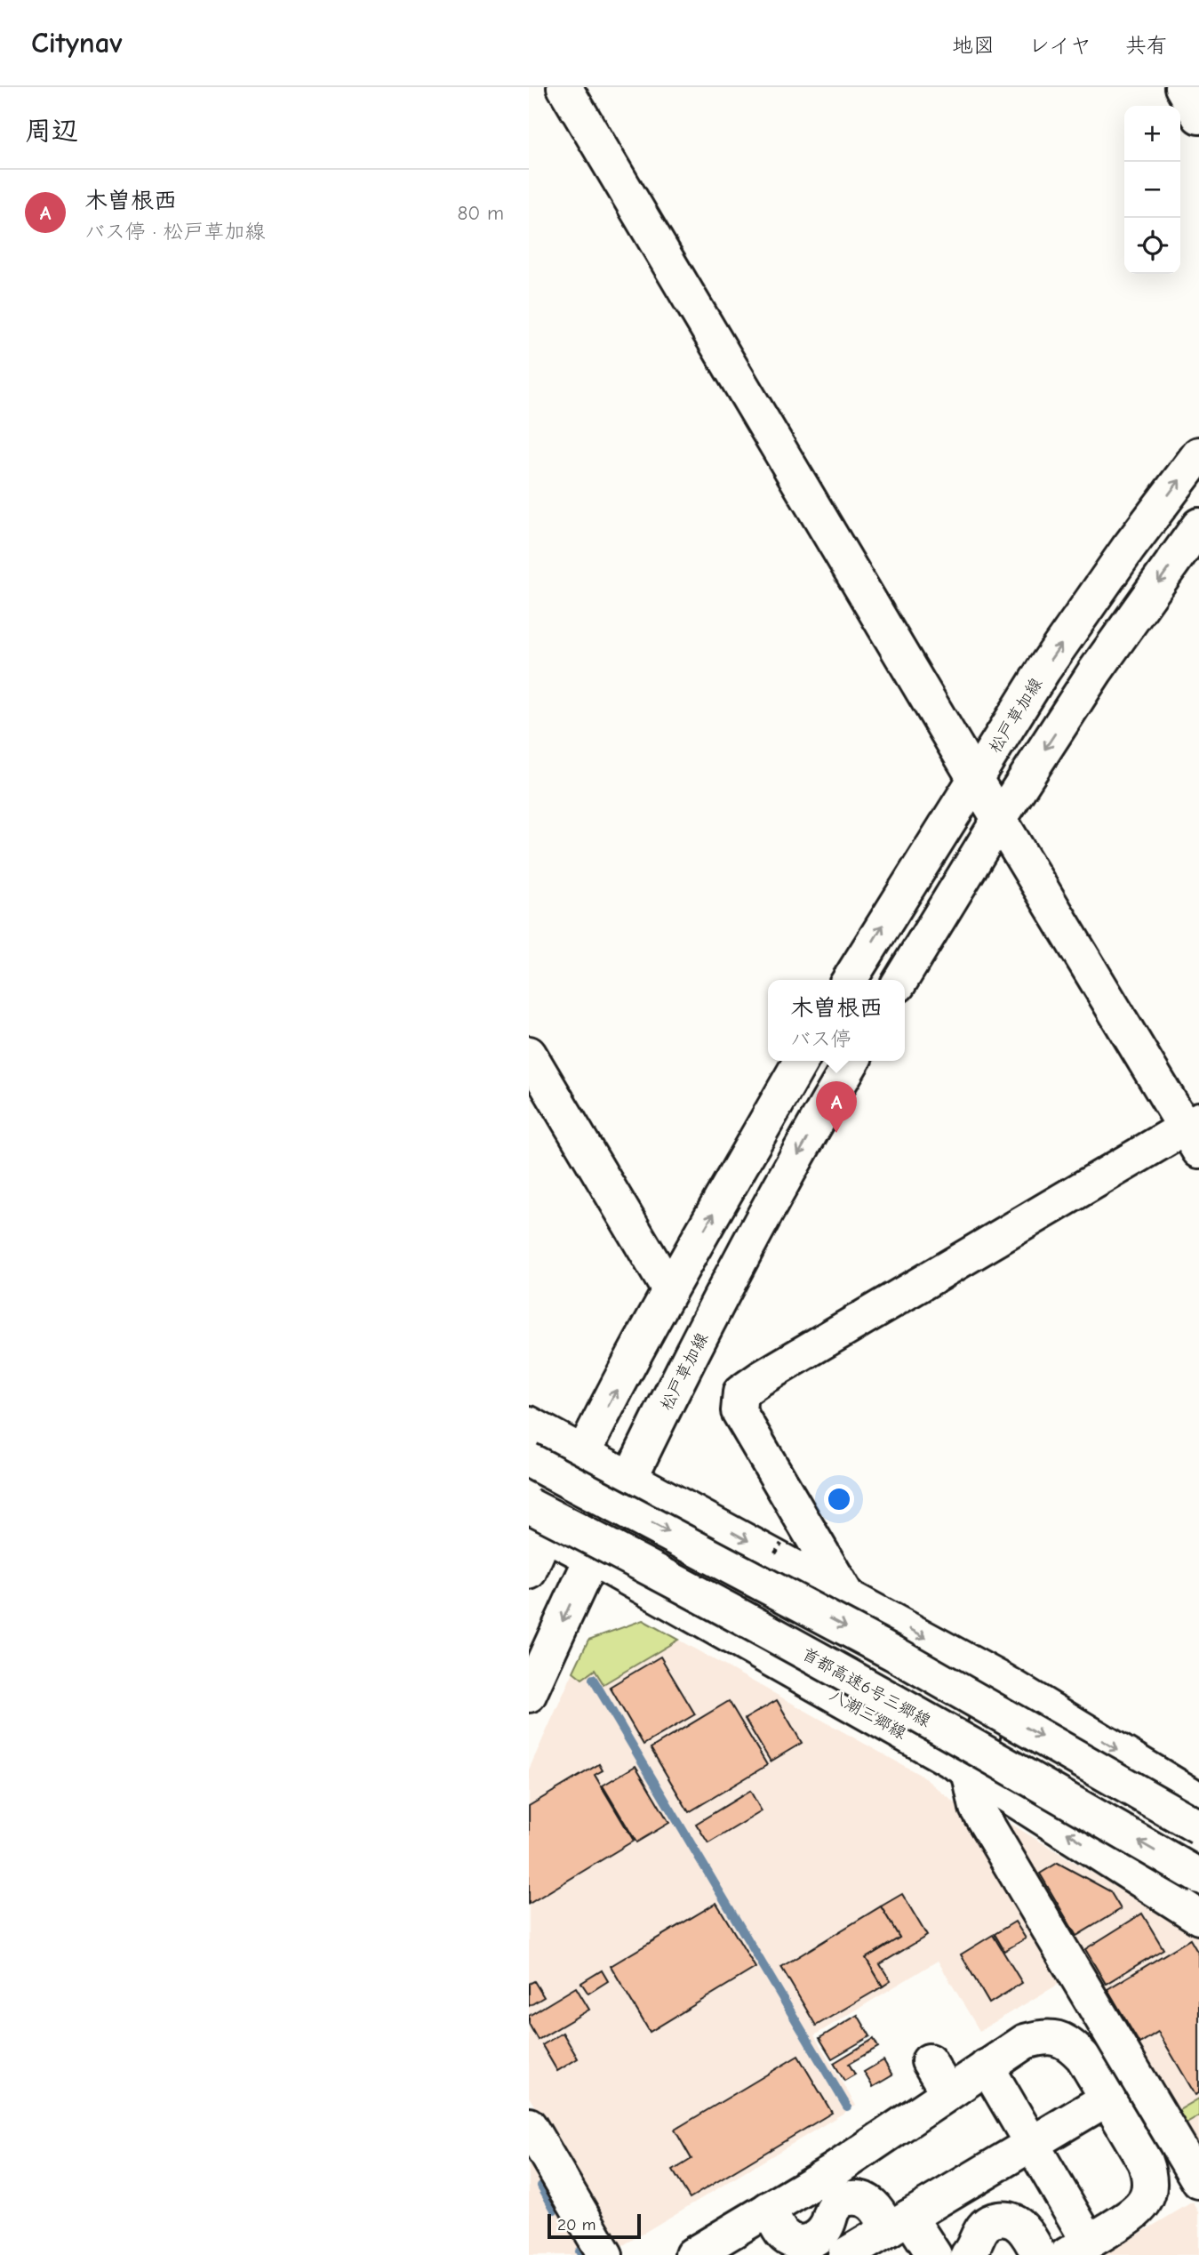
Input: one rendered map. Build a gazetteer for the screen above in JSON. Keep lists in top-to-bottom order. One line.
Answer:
{"streets":{"main road":["松戸草加線","首都高速6号三郷線","八潮三郷線"]},"crossings":[["松戸草加線","八潮三郷線"],["首都高速6号三郷線","八潮三郷線"]],"scale_bar":"20 m","page":{"header":"Citynav","nav":["地図","レイヤ","共有"],"heading":"周辺","map_buttons":["+","−"],"list":[{"mark":"A","name":"木曽根西","note":"バス停 · 松戸草加線","value":"80 m"}],"popup":["木曽根西","バス停"],"pins":"A","scale":"20 m"}}
